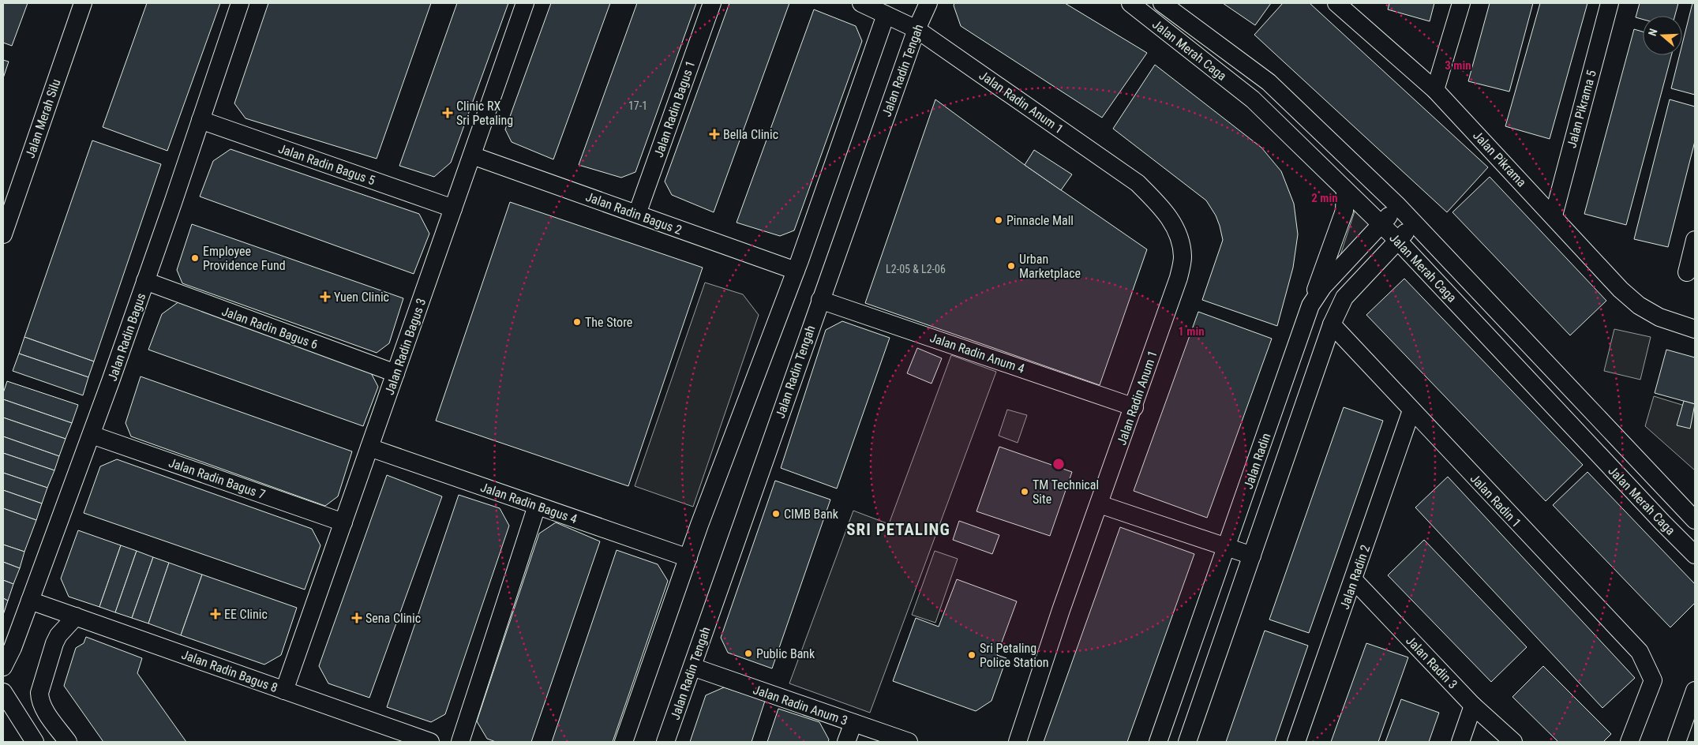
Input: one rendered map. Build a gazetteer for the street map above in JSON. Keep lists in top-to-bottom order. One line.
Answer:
{"streets":{"street":["Jalan Merah Caga","Jalan Radin Tengah","Jalan Radin Anum 1","Jalan Radin Bagus 1","Jalan Pikrama 5","Jalan Merah Silu","Jalan Pikrama","Jalan Radin Bagus 5","Jalan Radin Bagus 2","Jalan Radin Bagus 6","Jalan Radin Bagus","Jalan Radin Bagus 3","Jalan Radin Anum 4","Jalan Radin","Jalan Radin Bagus 7","Jalan Radin 1","Jalan Radin Bagus 4","Jalan Radin 2","Jalan Radin 3","Jalan Radin Bagus 8","Jalan Radin Anum 3"]},"crossings":[["Jalan Merah Caga","Jalan Radin"],["Jalan Radin Tengah","Jalan Radin Anum 1"],["Jalan Radin Tengah","Jalan Radin Anum 4"],["Jalan Radin Tengah","Jalan Radin Anum 3"],["Jalan Radin Anum 1","Jalan Radin Anum 4"],["Jalan Radin Bagus 1","Jalan Radin Bagus 2"],["Jalan Pikrama 5","Jalan Pikrama"],["Jalan Radin Bagus 5","Jalan Radin Bagus"],["Jalan Radin Bagus 5","Jalan Radin Bagus 3"],["Jalan Radin Bagus 2","Jalan Radin Bagus 3"],["Jalan Radin Bagus 6","Jalan Radin Bagus"],["Jalan Radin Bagus 6","Jalan Radin Bagus 3"],["Jalan Radin Bagus","Jalan Radin Bagus 7"],["Jalan Radin Bagus","Jalan Radin Bagus 8"],["Jalan Radin Bagus 3","Jalan Radin Bagus 7"],["Jalan Radin Bagus 3","Jalan Radin Bagus 4"],["Jalan Radin Bagus 3","Jalan Radin Bagus 8"],["Jalan Radin","Jalan Radin 1"],["Jalan Radin 1","Jalan Radin 2"],["Jalan Radin 2","Jalan Radin 3"]],"districts":["SRI PETALING"],"places":{"health":["Clinic RX Sri Petaling","Bella Clinic","Yuen Clinic","EE Clinic","Sena Clinic"],"other":["Pinnacle Mall","Employee Providence Fund","Urban Marketplace","The Store","TM Technical Site","CIMB Bank","Public Bank","Sri Petaling Police Station"]},"house_numbers":["17-1","L2-05 & L2-06"],"north":"left","rings":["3 min","2 min","1 min"]}
